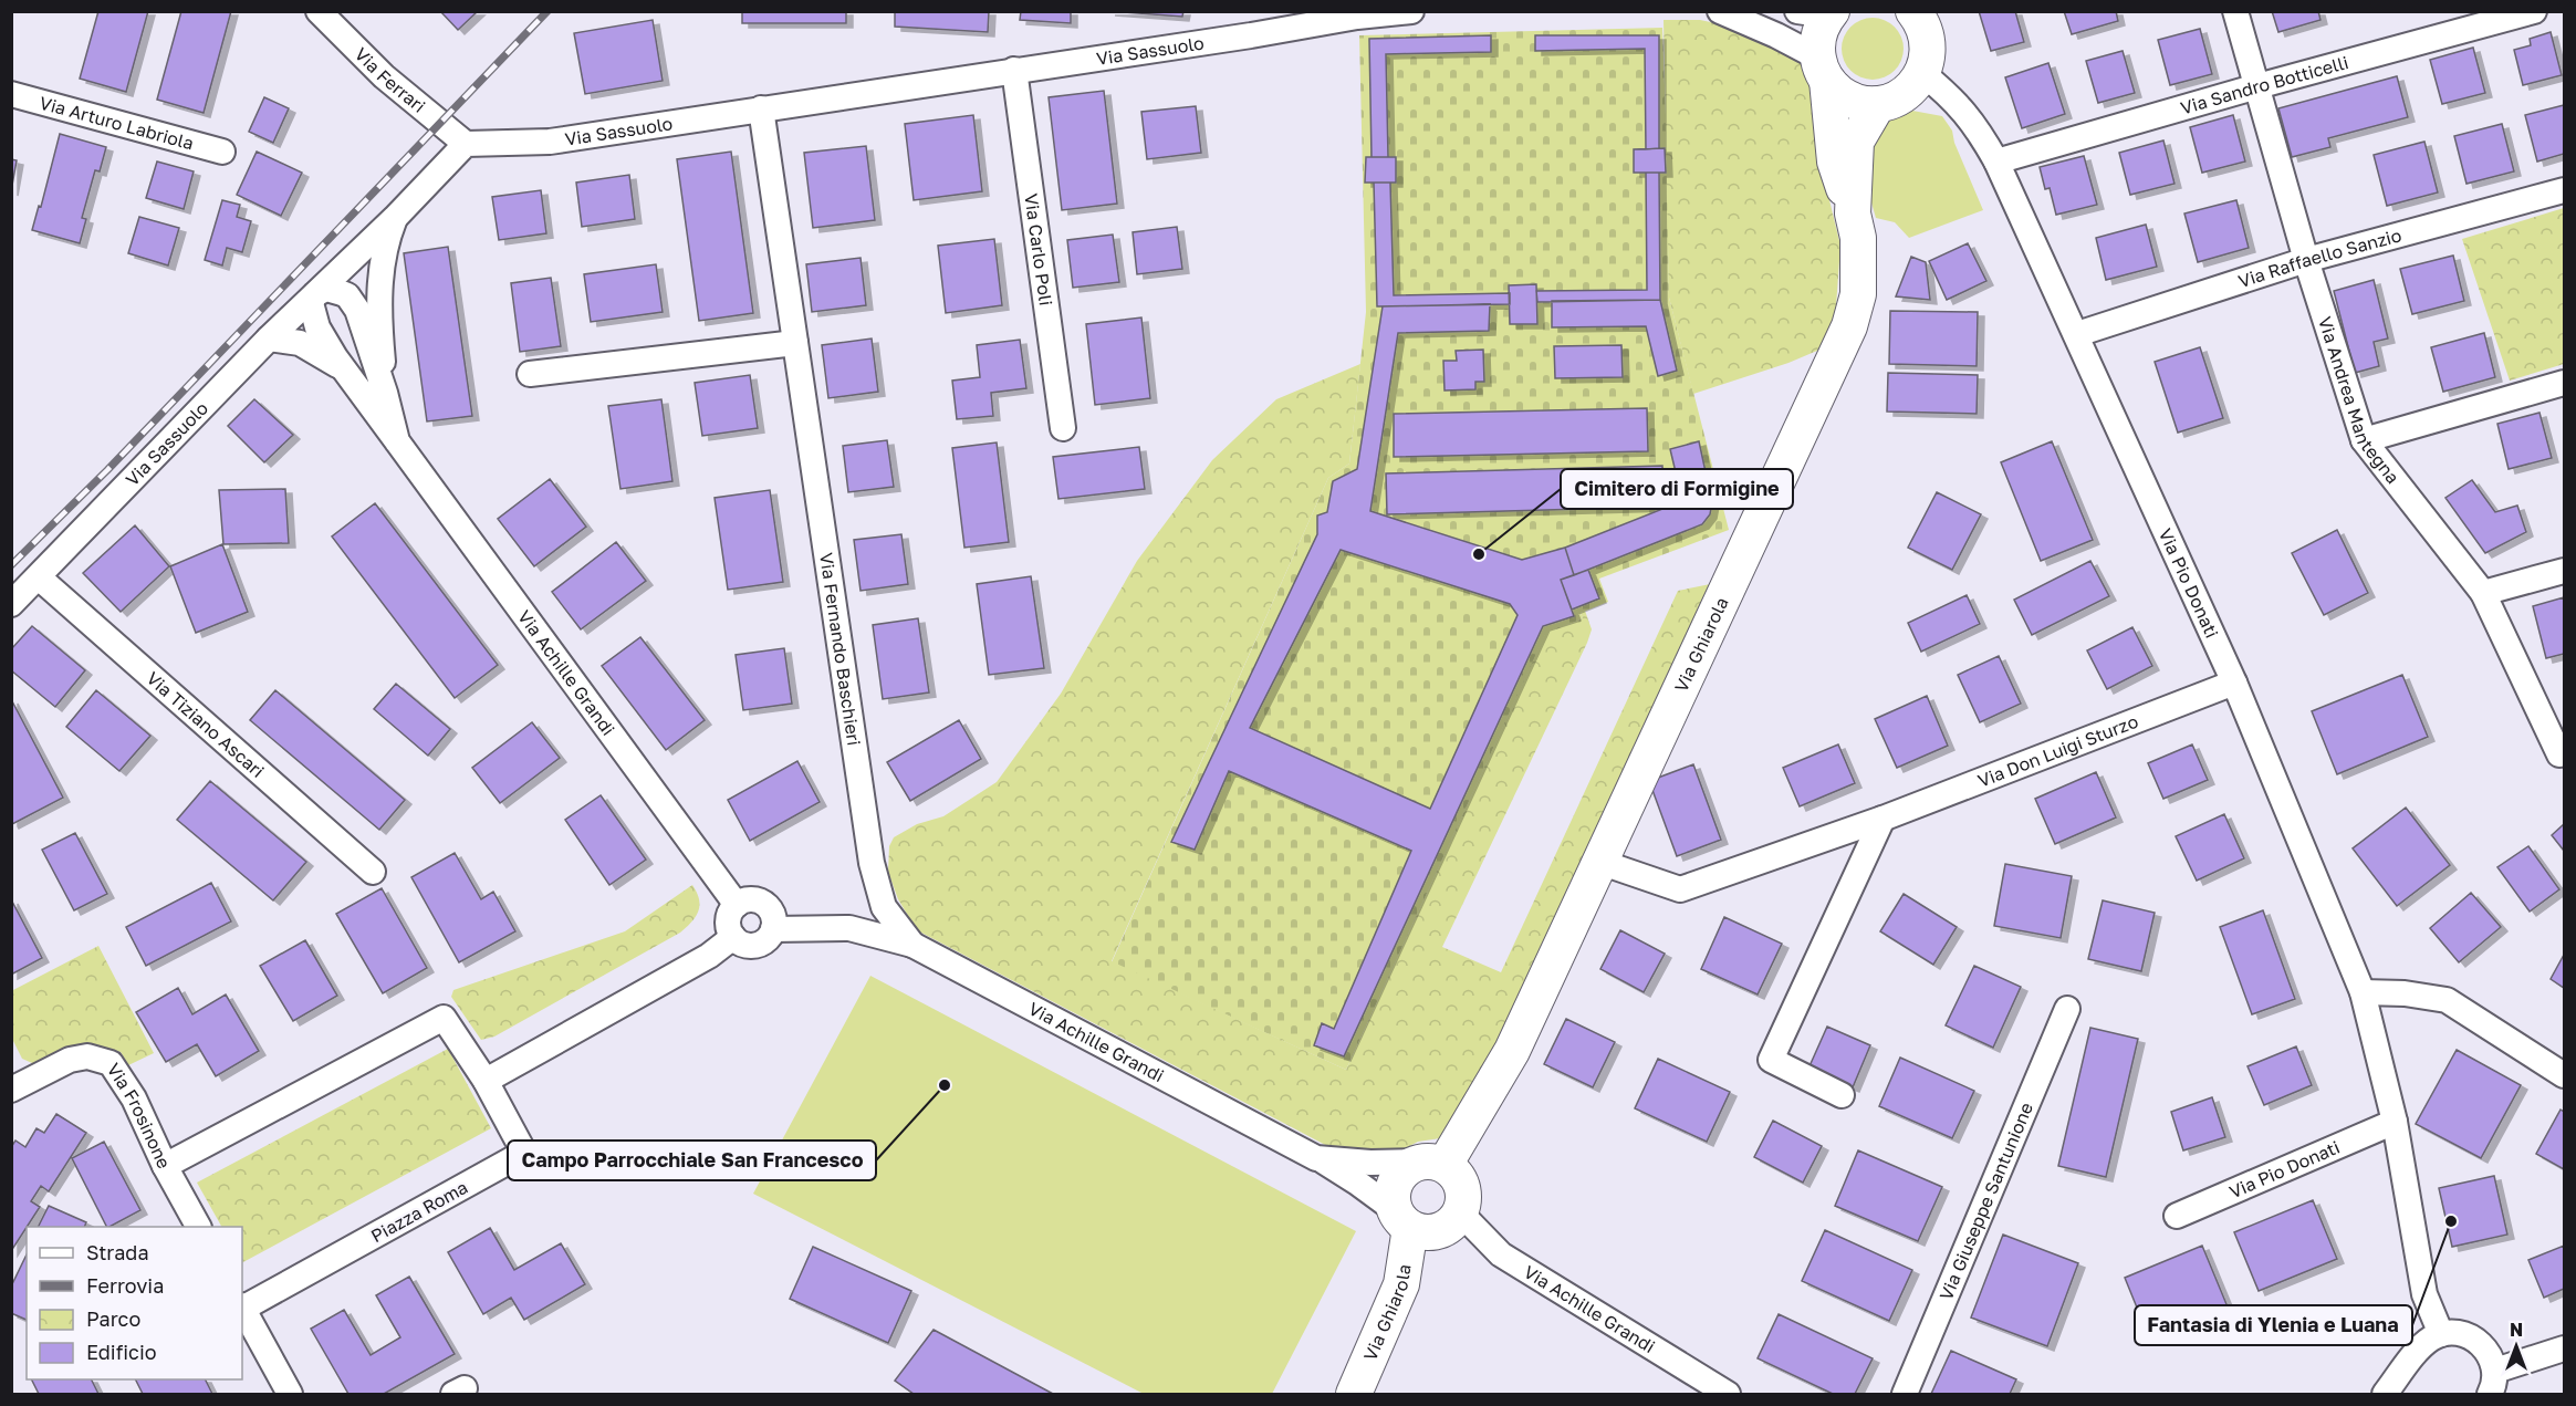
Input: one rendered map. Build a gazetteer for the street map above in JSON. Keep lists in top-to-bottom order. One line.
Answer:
{"streets":{"street":["Via Sassuolo","Via Ferrari","Via Sandro Botticelli","Via Arturo Labriola","Via Carlo Poli","Via Raffaello Sanzio","Via Andrea Mantegna","Via Pio Donati","Via Ghiarola","Via Fernando Baschieri","Via Achille Grandi","Via Tiziano Ascari","Via Don Luigi Sturzo","Via Frosinone","Via Giuseppe Santunione","Piazza Roma"]},"crossings":[["Via Sassuolo","Via Ferrari"],["Via Sassuolo","Via Carlo Poli"],["Via Sassuolo","Via Fernando Baschieri"],["Via Sassuolo","Via Achille Grandi"],["Via Sassuolo","Via Tiziano Ascari"],["Via Sandro Botticelli","Via Andrea Mantegna"],["Via Sandro Botticelli","Via Pio Donati"],["Via Raffaello Sanzio","Via Andrea Mantegna"],["Via Raffaello Sanzio","Via Pio Donati"],["Via Pio Donati","Via Don Luigi Sturzo"],["Via Ghiarola","Via Achille Grandi"],["Via Ghiarola","Via Don Luigi Sturzo"],["Via Fernando Baschieri","Via Achille Grandi"],["Via Frosinone","Piazza Roma"]],"places":["Cimitero di Formigine","Campo Parrocchiale San Francesco","Fantasia di Ylenia e Luana"],"legend":["Strada","Ferrovia","Parco","Edificio"],"north":"top"}
